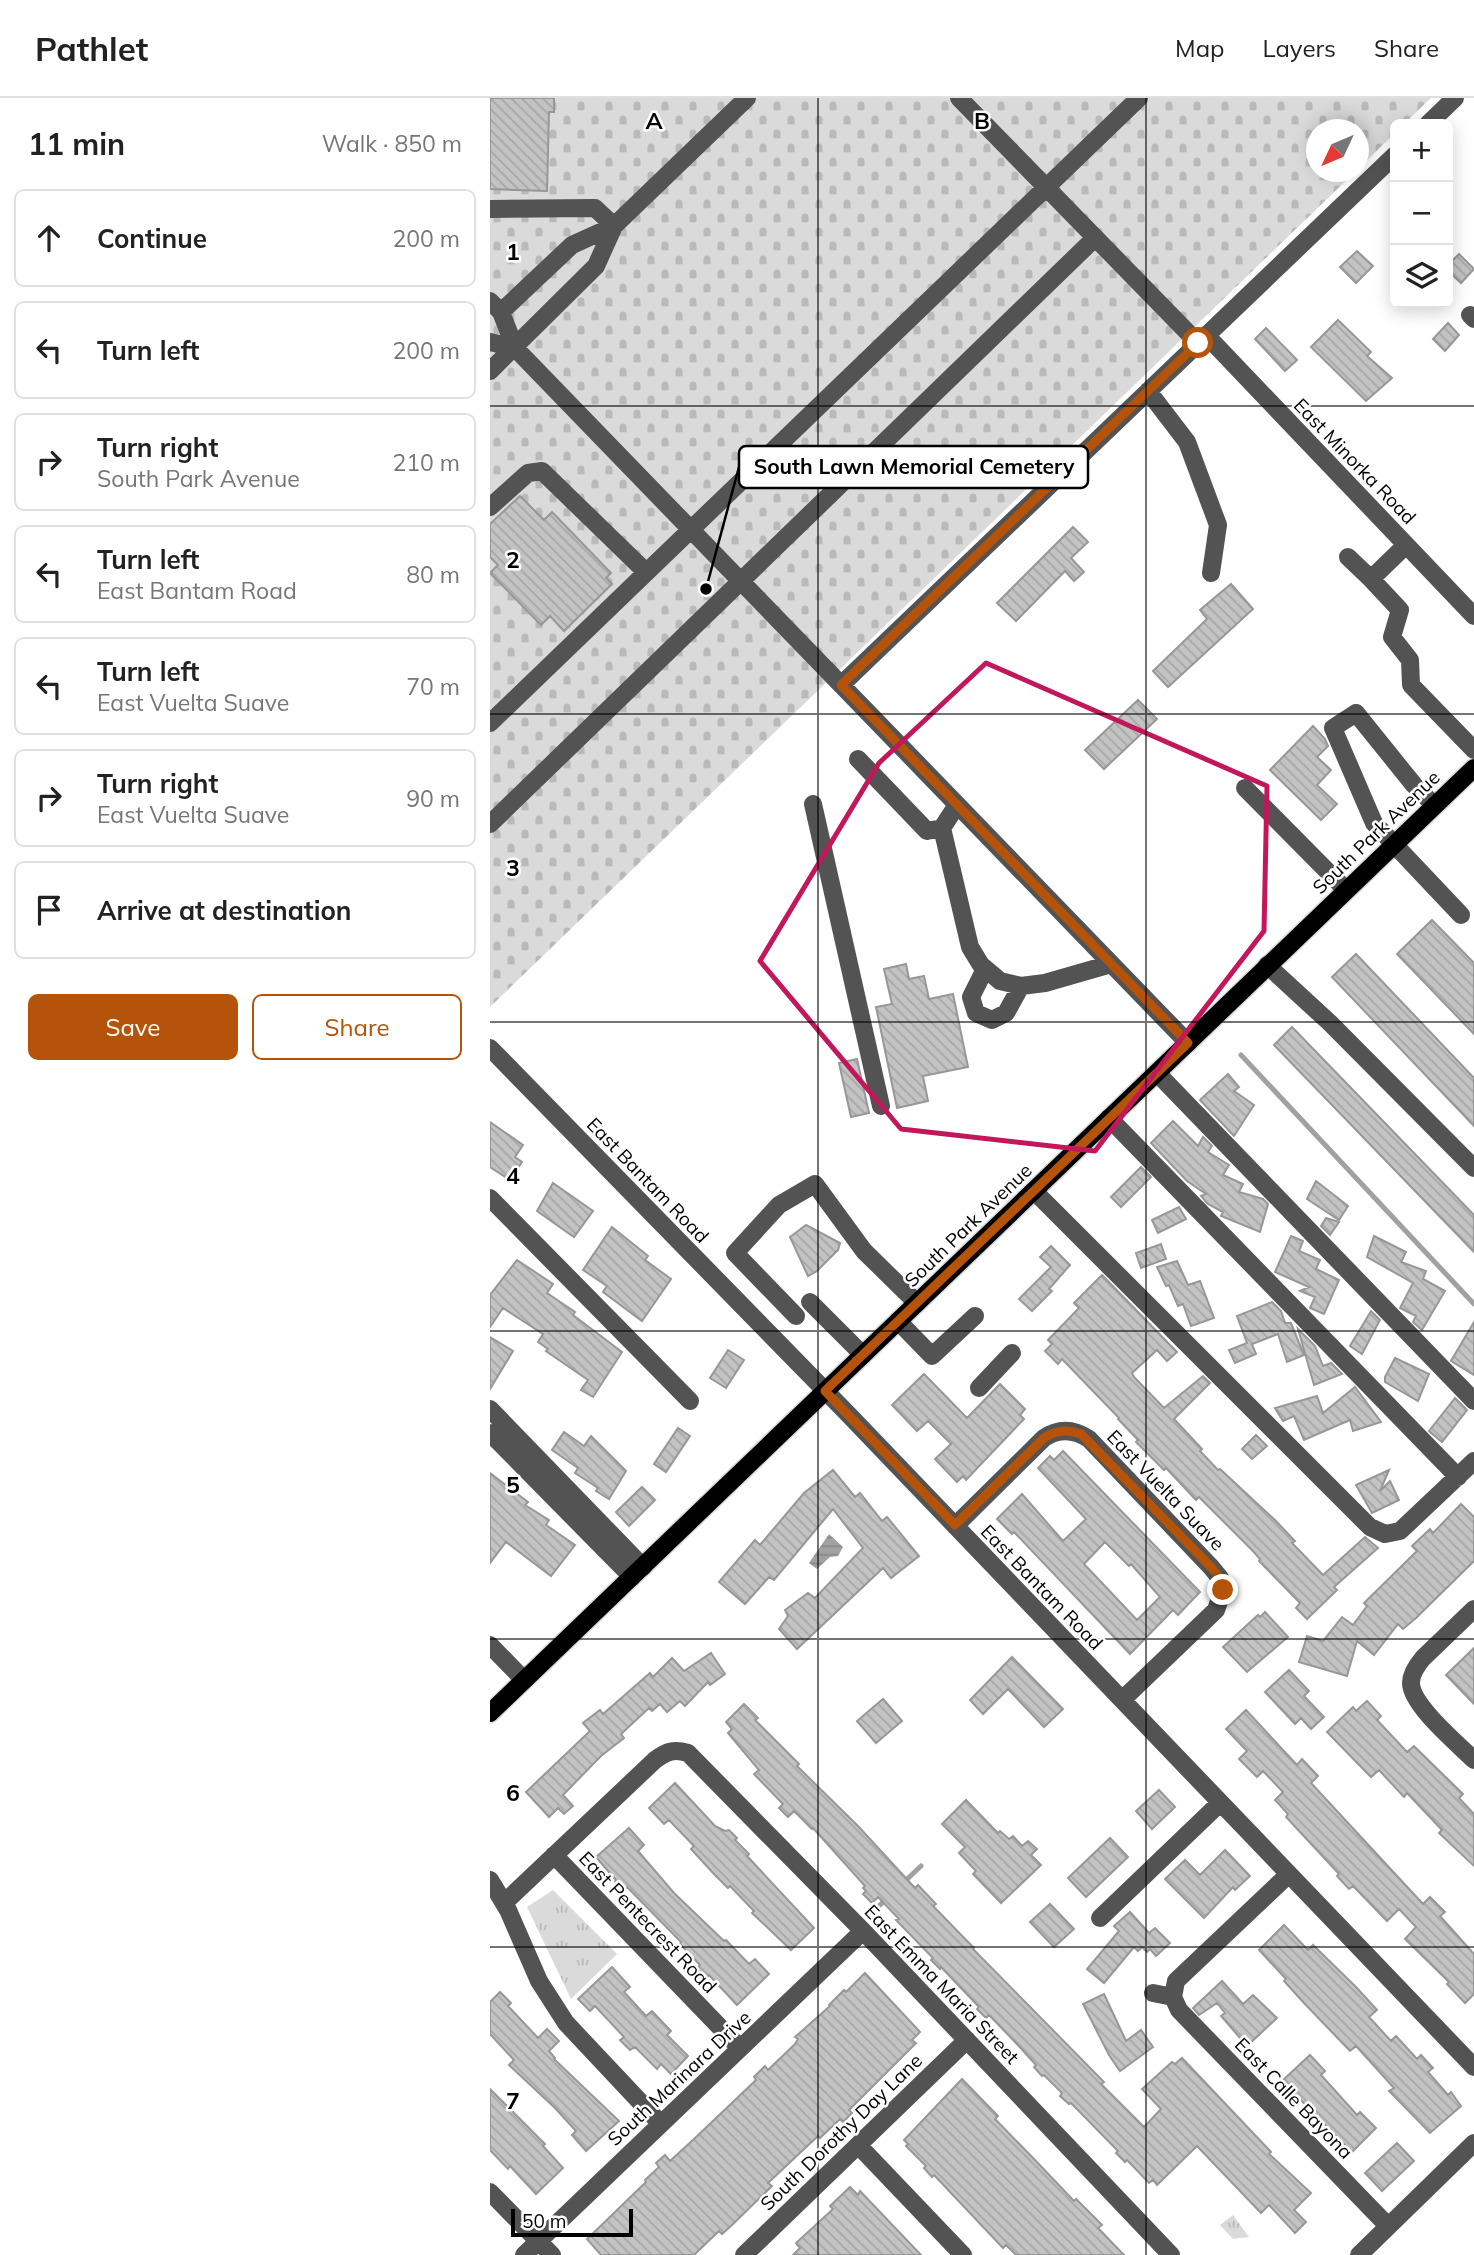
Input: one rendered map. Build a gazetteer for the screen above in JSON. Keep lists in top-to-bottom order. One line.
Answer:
{"streets":{"main road":["South Park Avenue"],"street":["East Minorka Road","East Bantam Road","East Vuelta Suave","East Pentecrest Road","East Emma Maria Street","South Marinara Drive","East Calle Bayona","South Dorothy Day Lane"]},"crossings":[["South Park Avenue","East Bantam Road"],["East Bantam Road","East Vuelta Suave"],["East Pentecrest Road","East Emma Maria Street"],["East Pentecrest Road","South Marinara Drive"],["East Emma Maria Street","South Marinara Drive"],["East Emma Maria Street","South Dorothy Day Lane"]],"places":["South Lawn Memorial Cemetery"],"scale_bar":"50 m","north":"bottom left","page":{"header":"Pathlet","nav":["Map","Layers","Share"],"heading":["11 min","Walk · 850 m"],"map_buttons":["+","−"],"list":[["Continue","200 m"],["Turn left","200 m"],["Turn right","South Park Avenue","210 m"],["Turn left","East Bantam Road","80 m"],["Turn left","East Vuelta Suave","70 m"],["Turn right","East Vuelta Suave","90 m"],"Arrive at destination"],"buttons":["Save","Share"],"scale":"50 m"},"grid":{"columns":["A","B"],"rows":["1","2","3","4","5","6","7"]}}
